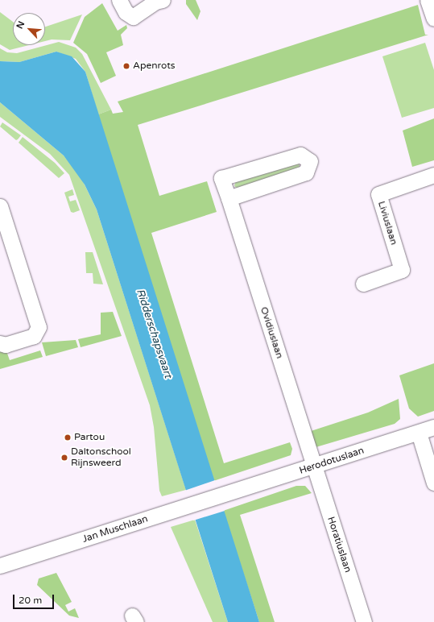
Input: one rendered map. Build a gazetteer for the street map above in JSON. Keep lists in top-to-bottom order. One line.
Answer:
{"streets":{"street":["Liviuslaan","Ovidiuslaan","Herodotuslaan","Jan Muschlaan","Horatiuslaan"]},"crossings":[["Ovidiuslaan","Herodotuslaan"],["Ovidiuslaan","Horatiuslaan"],["Herodotuslaan","Jan Muschlaan"],["Herodotuslaan","Horatiuslaan"]],"water":["Ridderschapsvaart"],"places":["Apenrots","Partou","Daltonschool Rijnsweerd"],"scale_bar":"20 m","north":"top left"}
